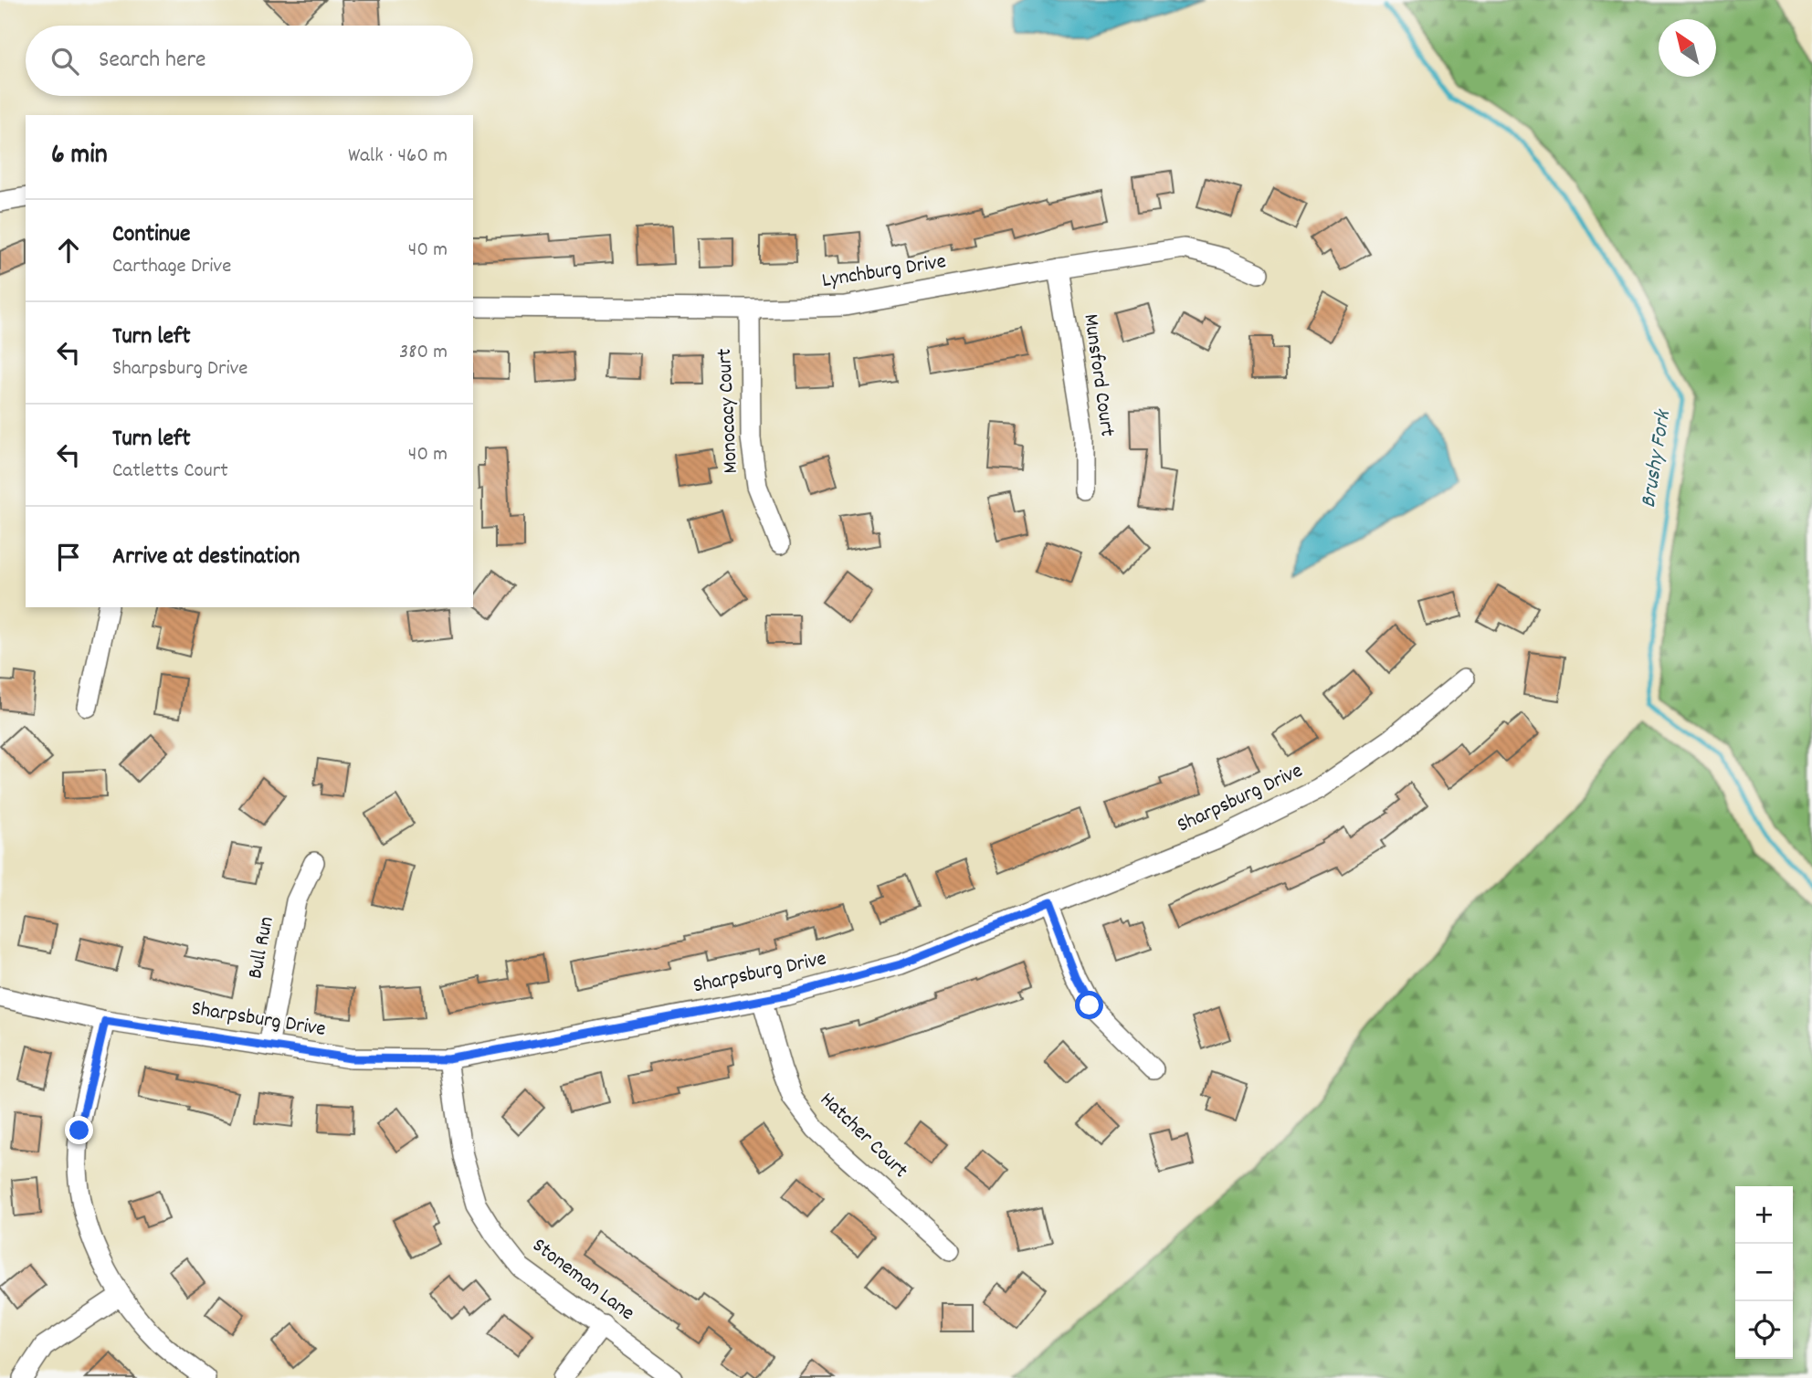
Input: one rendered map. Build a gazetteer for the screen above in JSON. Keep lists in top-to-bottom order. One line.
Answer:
{"streets":{"street":["Lynchburg Drive","Munsford Court","Monocacy Court","Sharpsburg Drive","Bull Run","Hatcher Court","Stoneman Lane"]},"crossings":[["Lynchburg Drive","Munsford Court"],["Lynchburg Drive","Monocacy Court"],["Sharpsburg Drive","Bull Run"],["Sharpsburg Drive","Hatcher Court"],["Sharpsburg Drive","Stoneman Lane"]],"water":["Brushy Fork"],"north":"top left","page":{"search":"Search here","heading":["6 min","Walk · 460 m"],"list":[["Continue","Carthage Drive","40 m"],["Turn left","Sharpsburg Drive","380 m"],["Turn left","Catletts Court","40 m"],"Arrive at destination"],"map_buttons":["+","−"]}}
